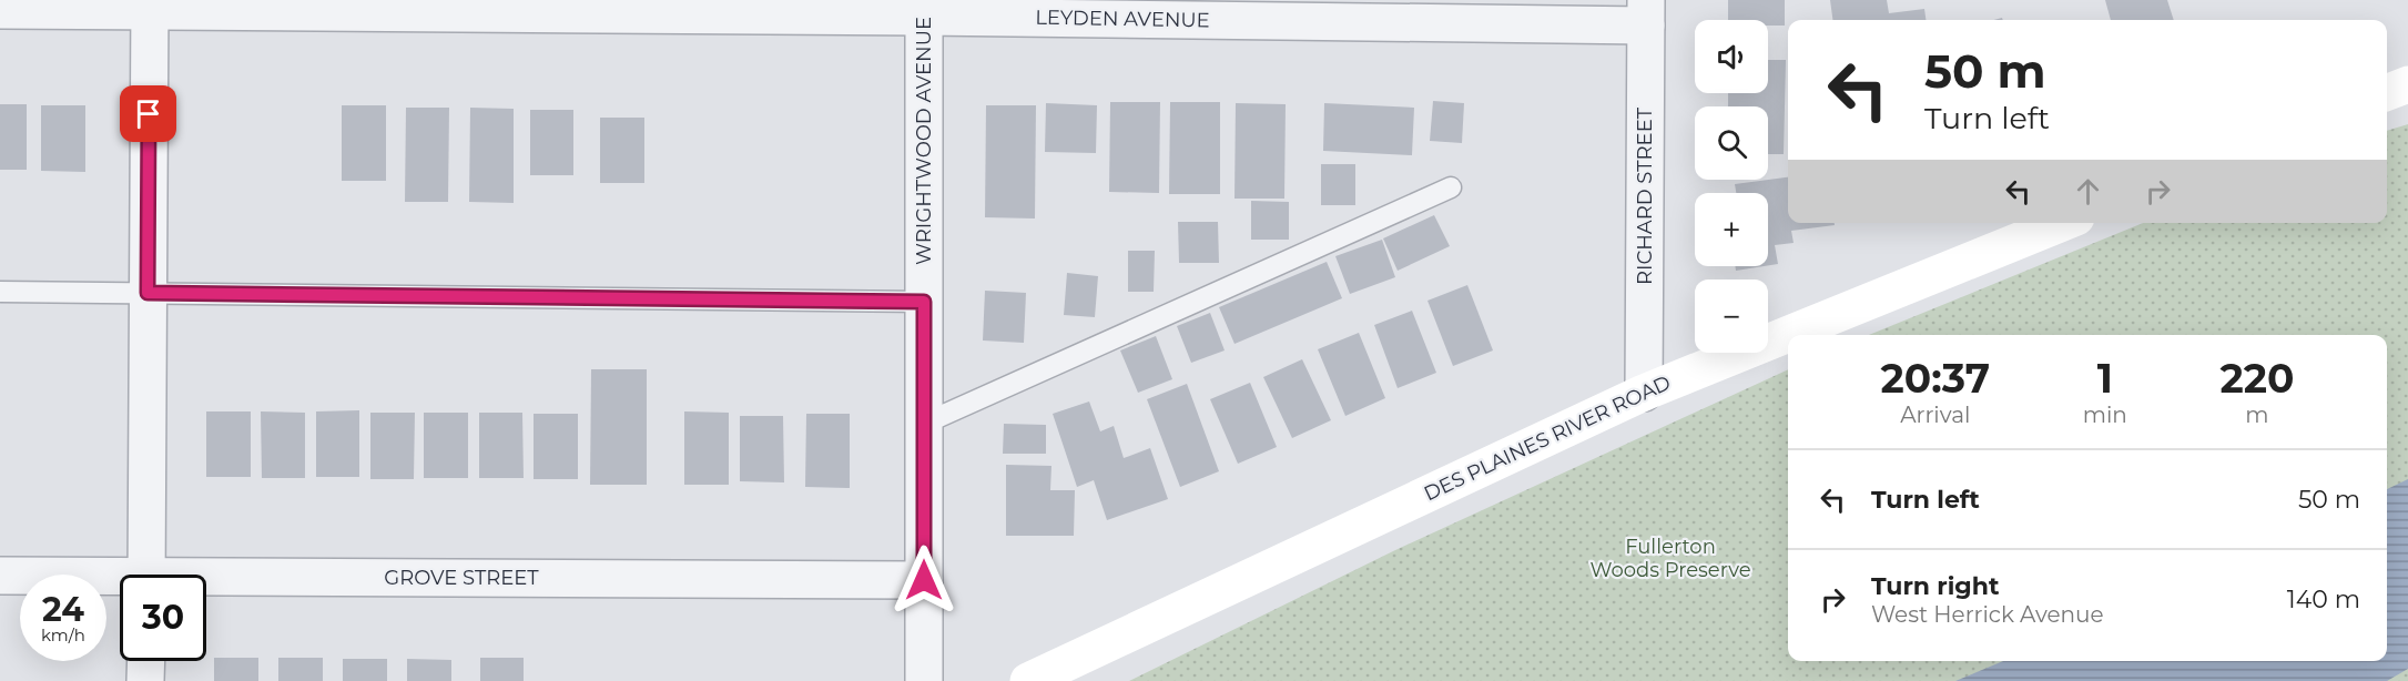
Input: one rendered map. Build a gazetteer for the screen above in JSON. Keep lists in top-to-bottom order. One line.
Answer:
{"streets":{"main road":["DES PLAINES RIVER ROAD"],"street":["LEYDEN AVENUE","WRIGHTWOOD AVENUE","RICHARD STREET","GROVE STREET"]},"crossings":[["LEYDEN AVENUE","WRIGHTWOOD AVENUE"],["LEYDEN AVENUE","RICHARD STREET"],["WRIGHTWOOD AVENUE","GROVE STREET"],["RICHARD STREET","DES PLAINES RIVER ROAD"]],"parks":["Fullerton Woods Preserve"],"page":{"map_buttons":["+","−"],"turn":["50 m","Turn left"],"eta":["20:37","Arrival","1","min","220","m"],"list":[{"name":"Turn left","value":"50 m"},{"name":"Turn right","note":"West Herrick Avenue","value":"140 m"}],"speed":"24 km/h","limit":"30"}}
